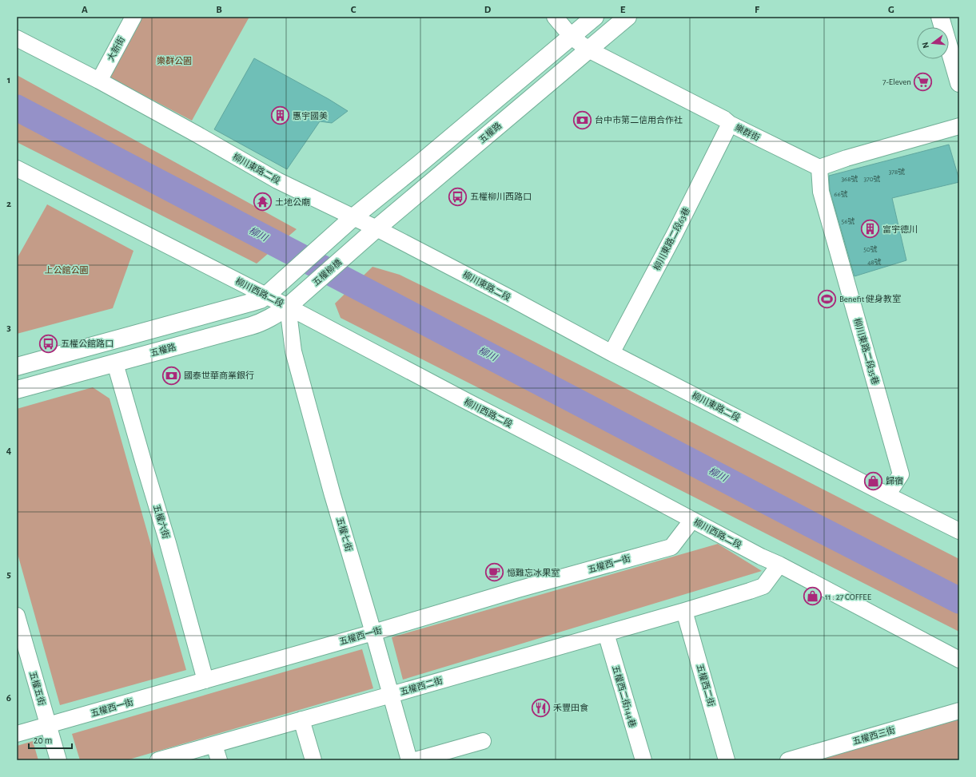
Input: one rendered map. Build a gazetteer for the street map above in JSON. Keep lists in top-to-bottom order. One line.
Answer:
{"streets":{"main road":["五權路","五權柳橋"],"street":["大新街","樂群街","柳川東路二段","柳川東路二段63巷","柳川西路二段","柳川東路二段35巷","五權六街","五權七街","五權西一街","五權西二街","五權五街","五權西二街144巷","五權西三街"]},"crossings":[["大新街","柳川東路二段"],["五權路","樂群街"],["五權路","柳川東路二段"],["五權路","五權柳橋"],["五權路","柳川西路二段"],["五權路","五權六街"],["五權路","五權七街"],["樂群街","柳川東路二段63巷"],["樂群街","柳川東路二段35巷"],["柳川東路二段","柳川東路二段63巷"],["柳川東路二段","柳川東路二段35巷"],["柳川西路二段","五權七街"],["柳川西路二段","五權西一街"],["柳川西路二段","五權西二街"],["五權六街","五權西一街"],["五權七街","五權西一街"],["五權七街","五權西二街"],["五權西一街","五權五街"],["五權西二街","五權西二街144巷"]],"water":["柳川"],"parks":["樂群公園","上公館公園"],"places":{"supermarket":["7-Eleven"],"building":["惠宇國美","富宇德川"],"bank":["台中市第二信用合作社","國泰世華商業銀行"],"bus stop":["五權柳川西路口","五權公館路口"],"temple":["土地公廟"],"sports":["Benefit 健身教室"],"shop":["歸宿","11 : 27 COFFEE"],"cafe":["憶難忘冰果室"],"restaurant":["禾豐田食"]},"house_numbers":["378號","368號","370號","66號","56號","50號","48號"],"scale_bar":"20 m","north":"left","grid":{"columns":["A","B","C","D","E","F","G"],"rows":["1","2","3","4","5","6"]}}
